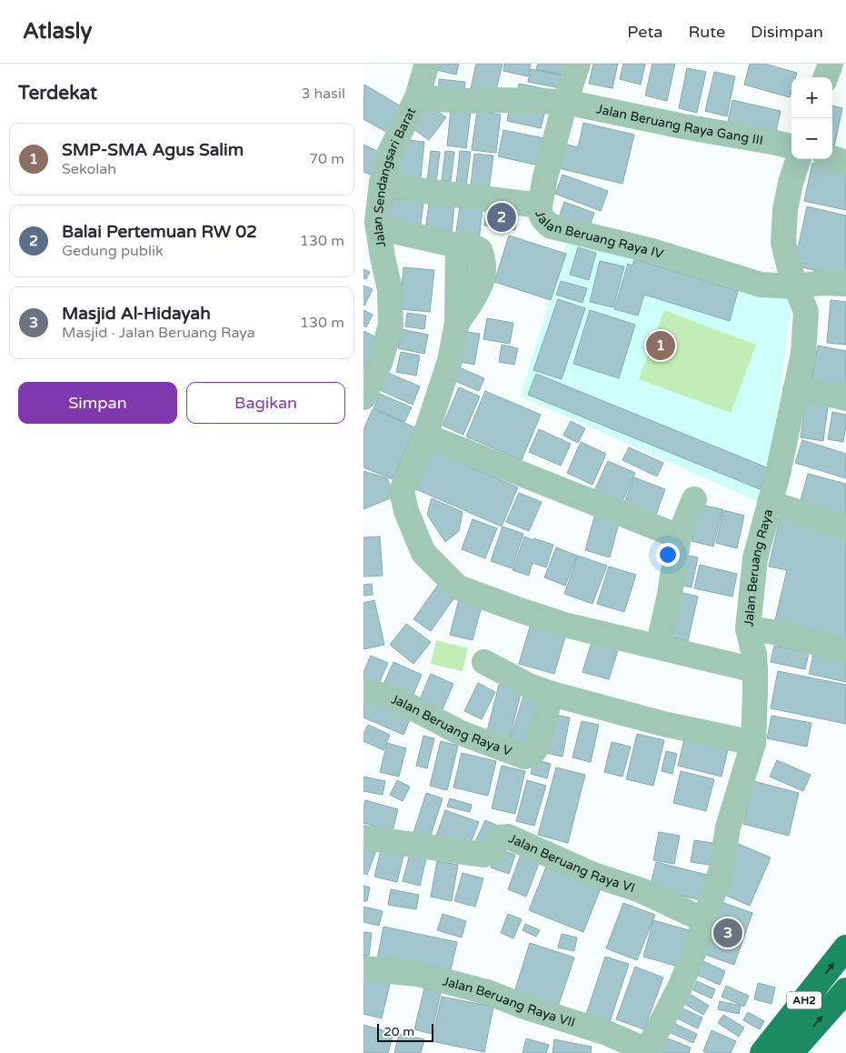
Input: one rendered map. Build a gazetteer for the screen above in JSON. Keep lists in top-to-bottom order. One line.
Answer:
{"streets":{"highway":["AH2"],"street":["Jalan Beruang Raya Gang III","Jalan Sendangsari Barat","Jalan Beruang Raya IV","Jalan Beruang Raya","Jalan Beruang Raya V","Jalan Beruang Raya VI","Jalan Beruang Raya VII"]},"crossings":[["Jalan Beruang Raya Gang III","Jalan Sendangsari Barat"],["Jalan Sendangsari Barat","Jalan Beruang Raya IV"],["Jalan Beruang Raya IV","Jalan Beruang Raya"],["Jalan Beruang Raya","Jalan Beruang Raya VI"],["Jalan Beruang Raya","Jalan Beruang Raya VII"]],"scale_bar":"20 m","page":{"header":"Atlasly","nav":["Peta","Rute","Disimpan"],"heading":["Terdekat","3 hasil"],"map_buttons":["+","−"],"list":[{"mark":"1","name":"SMP-SMA Agus Salim","note":"Sekolah","value":"70 m"},{"mark":"2","name":"Balai Pertemuan RW 02","note":"Gedung publik","value":"130 m"},{"mark":"3","name":"Masjid Al-Hidayah","note":"Masjid · Jalan Beruang Raya","value":"130 m"}],"pins":["2","1","3"],"buttons":["Simpan","Bagikan"],"scale":"20 m"}}
